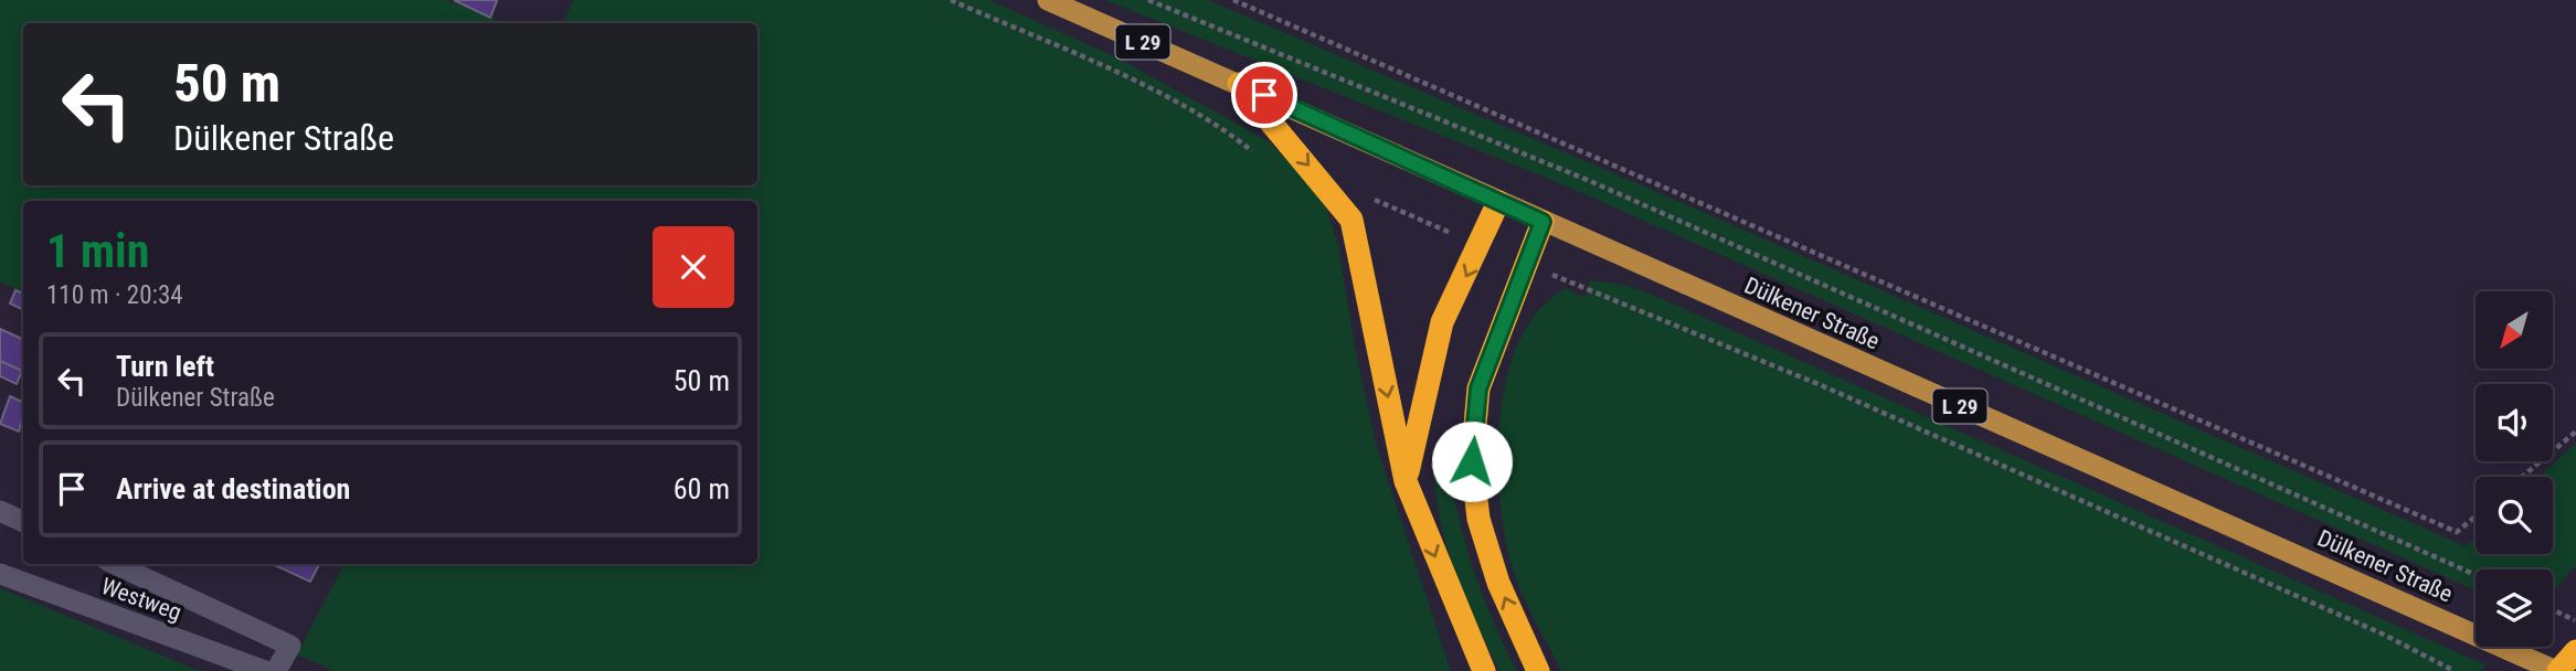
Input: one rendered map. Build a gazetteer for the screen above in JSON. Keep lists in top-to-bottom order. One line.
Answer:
{"streets":{"main road":["L 29","Dülkener Straße"],"street":["Westweg"]},"north":"bottom left","page":{"turn":["50 m","Dülkener Straße"],"heading":["1 min","110 m · 20:34"],"list":[{"name":"Turn left","note":"Dülkener Straße","value":"50 m"},{"name":"Arrive at destination","value":"60 m"}]}}
